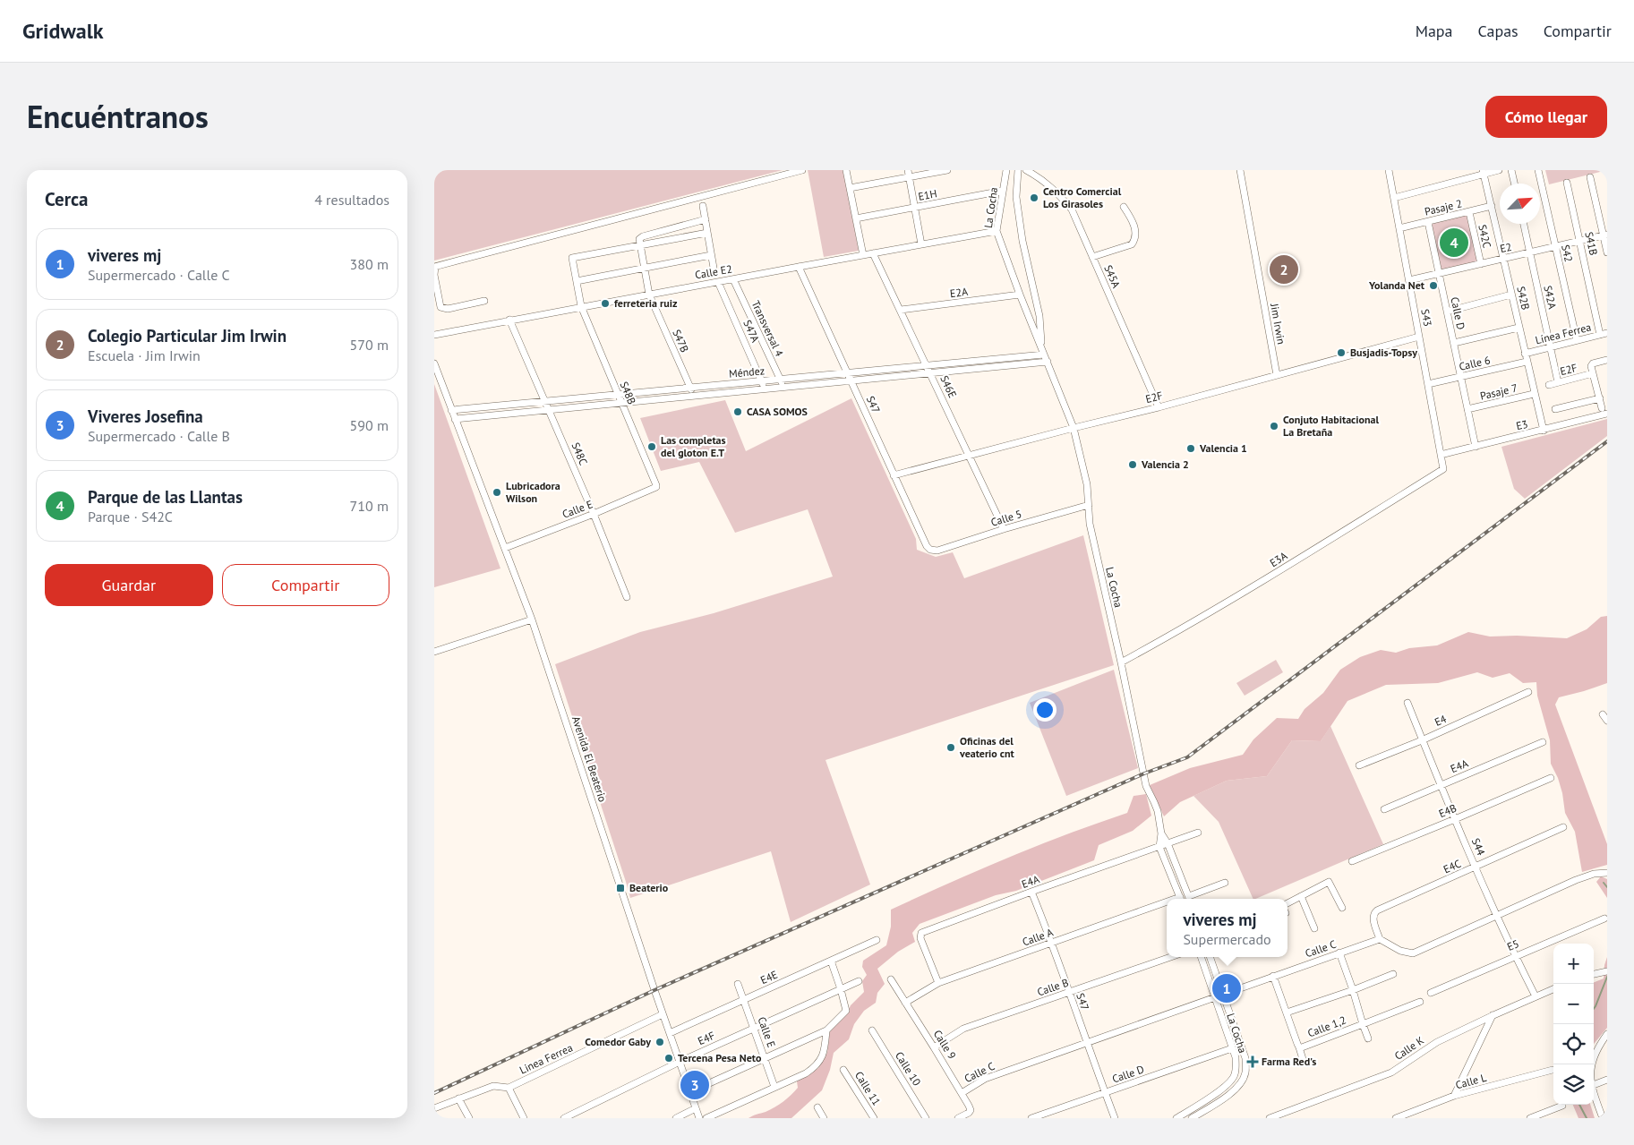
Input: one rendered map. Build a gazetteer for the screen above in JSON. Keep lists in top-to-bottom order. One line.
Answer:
{"streets":{"street":["E1H","La Cocha","Pasaje 2","S42C","S41B","E2","S42","Calle E2","S45A","E2A","S42A","S42B","Calle D","S43","Jim Irwin","Transversal 4","S47A","Línea Ferrea","S47B","Calle 6","E2F","Méndez","S46E","Pasaje 7","S48B","S47","E3","S48C","Calle E","Calle 5","E3A","E4","Avenida El Beaterio","E4A","E4B","S44","E4C","Calle A","E5","Calle C","E4E","Calle B","Calle 1,2","E4F","Calle 9","Calle K","Linea Ferrea","Calle 10","Calle L","Calle 11"]},"crossings":[["E1H","La Cocha"],["La Cocha","Calle E2"],["La Cocha","E2A"],["La Cocha","Calle D"],["La Cocha","E2F"],["La Cocha","Méndez"],["La Cocha","Calle 5"],["La Cocha","E3A"],["La Cocha","E4A"],["La Cocha","Calle C"],["Pasaje 2","S42C"],["Pasaje 2","S42B"],["Pasaje 2","Calle D"],["Pasaje 2","S43"],["S42C","E2"],["S41B","E2"],["S41B","Línea Ferrea"],["E2","S42"],["E2","S42A"],["E2","S42B"],["E2","Calle D"],["E2","S43"],["S42","Línea Ferrea"],["Calle E2","Transversal 4"],["Calle E2","S47A"],["Calle E2","S47B"],["Calle E2","S46E"],["Calle E2","S48B"],["Calle E2","S47"],["Calle E2","S48C"],["S45A","E2F"],["E2A","S46E"],["S42A","Línea Ferrea"],["S42A","E2F"],["S42B","Línea Ferrea"],["S42B","Calle 6"],["S42B","Pasaje 7"],["S42B","E3"],["Calle D","Calle 6"],["Calle D","Pasaje 7"],["Calle D","S47"],["Calle D","E3"],["S43","Calle 6"],["S43","E2F"],["S43","E3"],["S43","E3A"],["Jim Irwin","E2F"],["Transversal 4","Méndez"],["S47A","Méndez"],["S47B","Méndez"],["S47B","S48B"],["E2F","S46E"],["E2F","S47"],["Méndez","S46E"],["Méndez","S48B"],["Méndez","S47"],["Méndez","S48C"],["Méndez","Avenida El Beaterio"],["S46E","Calle 5"],["S48B","Calle E"],["S47","Calle 5"],["S47","E4A"],["S47","Calle A"],["S47","Calle C"],["S47","Calle B"],["S48C","Calle E"],["Calle E","Avenida El Beaterio"],["Calle E","E4E"],["Calle E","E4F"],["E4","S44"],["Avenida El Beaterio","E4E"],["Avenida El Beaterio","E4F"],["Avenida El Beaterio","Linea Ferrea"],["E4A","S44"],["E4A","Calle A"],["E4B","S44"],["S44","E4C"],["S44","E5"],["S44","Calle K"],["E4C","Calle C"],["Calle A","Calle 9"],["Calle C","Calle 1,2"],["Calle C","Calle 9"],["Calle B","Calle 9"]],"places":{"other":["Centro Comercial Los Girasoles","Yolanda Net","ferreteria ruiz","Busjadis-Topsy","CASA SOMOS","Conjuto Habitacional La Bretaña","Las completas del gloton E.T","Valencia 1","Valencia 2","Lubricadora Wilson","Oficinas del veaterio cnt","Comedor Gaby","Tercena Pesa Neto"],"transit":["Beaterio"],"health":["Farma Red's"]},"north":"top right","page":{"header":"Gridwalk","nav":["Mapa","Capas","Compartir"],"title":"Encuéntranos","buttons":["Cómo llegar",["Guardar","Compartir"]],"heading":["Cerca","4 resultados"],"pins":["4","2","1","3"],"list":[{"mark":"1","name":"viveres mj","note":"Supermercado · Calle C","value":"380 m"},{"mark":"2","name":"Colegio Particular Jim Irwin","note":"Escuela · Jim Irwin","value":"570 m"},{"mark":"3","name":"Viveres Josefina","note":"Supermercado · Calle B","value":"590 m"},{"mark":"4","name":"Parque de las Llantas","note":"Parque · S42C","value":"710 m"}],"popup":["viveres mj","Supermercado"],"map_buttons":["+","−"]}}
